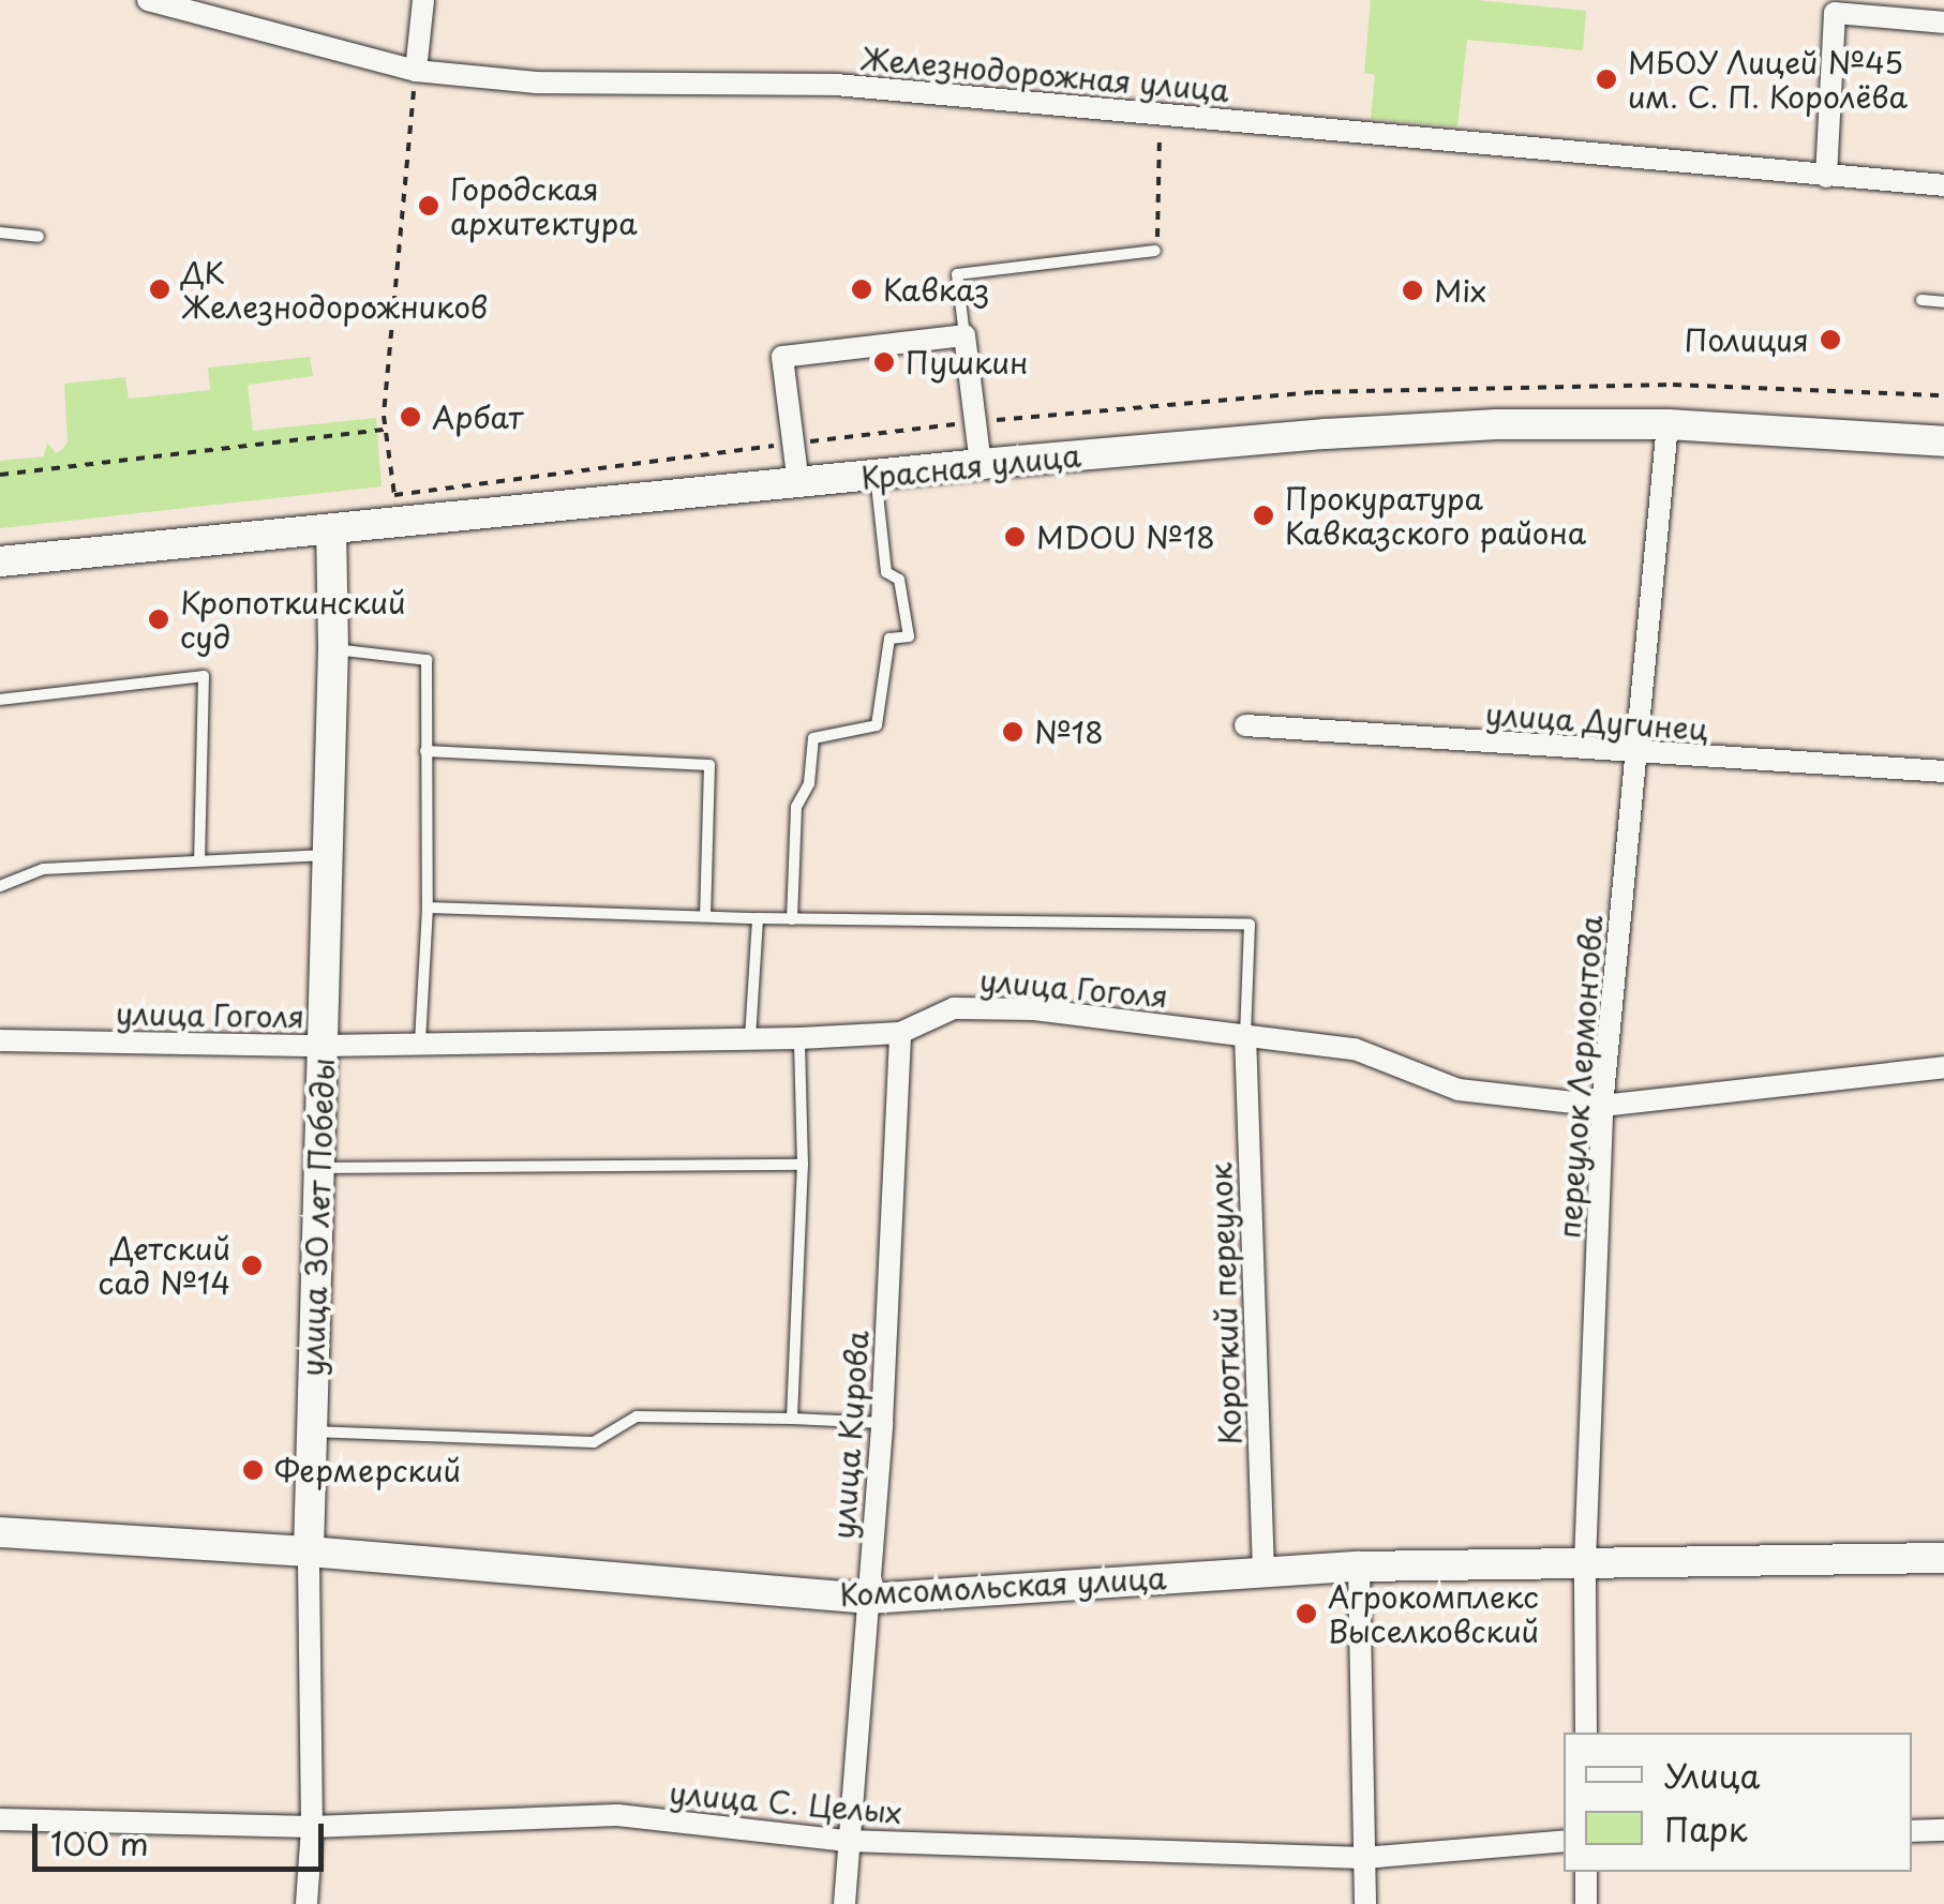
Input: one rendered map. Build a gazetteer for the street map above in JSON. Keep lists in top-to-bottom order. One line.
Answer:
{"streets":{"main road":["Красная улица","улица 30 лет Победы","Комсомольская улица"],"street":["Железнодорожная улица","улица Дугинец","улица Гоголя","переулок Лермонтова","Короткий переулок","улица Кирова","улица С. Целых"]},"crossings":[["Красная улица","переулок Лермонтова"],["Красная улица","улица 30 лет Победы"],["улица Дугинец","переулок Лермонтова"],["улица Гоголя","переулок Лермонтова"],["улица Гоголя","улица 30 лет Победы"],["улица Гоголя","Короткий переулок"],["улица Гоголя","улица Кирова"],["переулок Лермонтова","Комсомольская улица"],["улица 30 лет Победы","Комсомольская улица"],["улица 30 лет Победы","улица С. Целых"],["Короткий переулок","Комсомольская улица"],["улица Кирова","Комсомольская улица"],["улица Кирова","улица С. Целых"]],"places":["МБОУ Лицей №45 им. С. П. Королёва","Городская архитектура","ДК Железнодорожников","Кавказ","Mix","Полиция","Пушкин","Арбат","Прокуратура Кавказского района","MDOU №18","Кропоткинский суд","№18","Детский сад №14","Фермерский","Агрокомплекс Выселковский"],"legend":["Улица","Парк"],"scale_bar":"100 m"}
